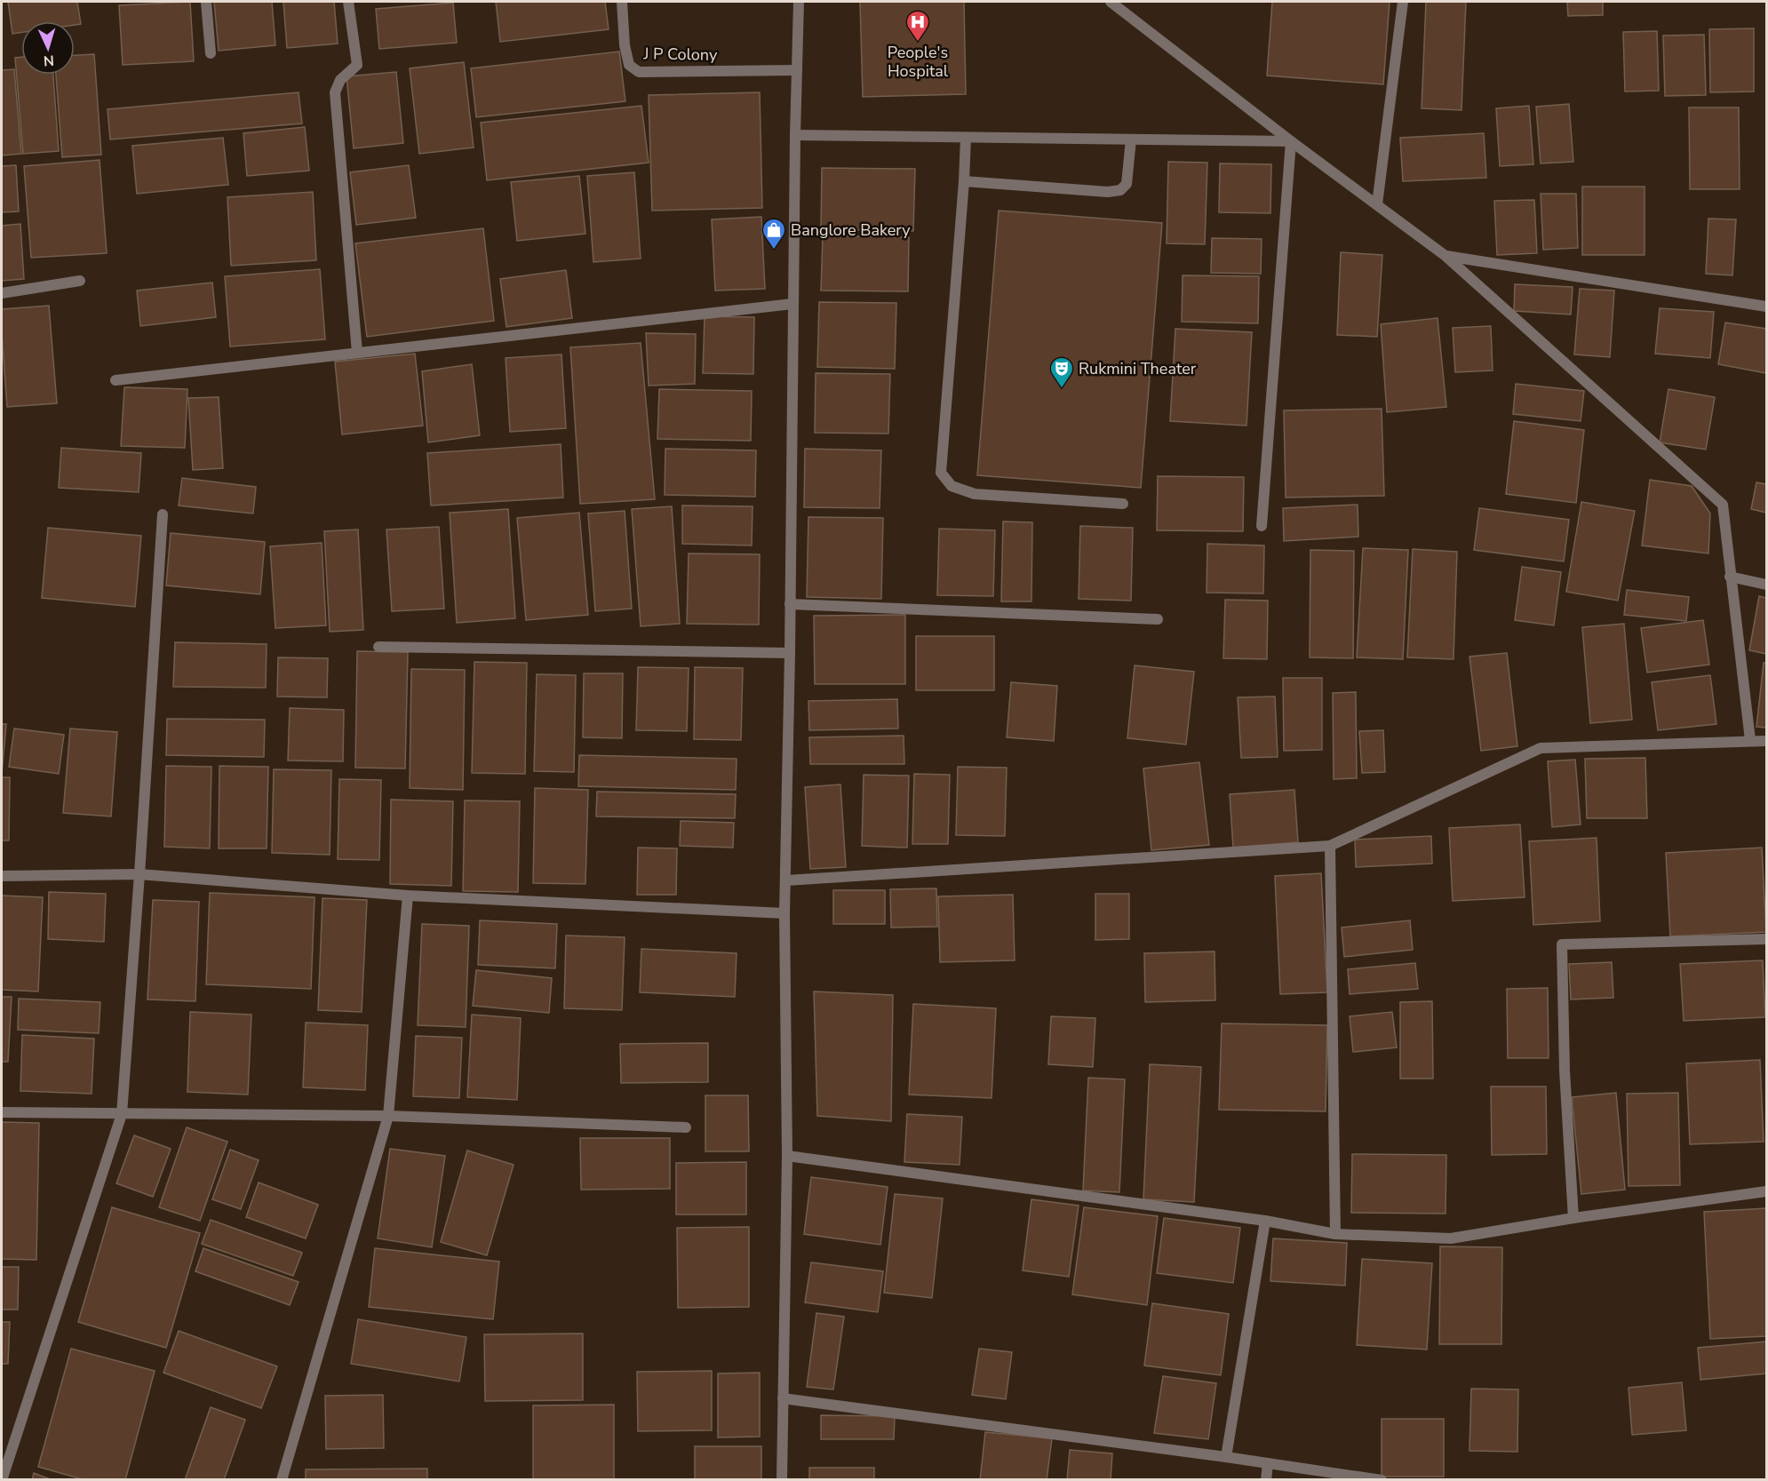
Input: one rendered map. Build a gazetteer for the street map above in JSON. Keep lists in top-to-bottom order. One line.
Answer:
{"streets":{"street":["J P Colony"]},"places":{"hospital":["People's Hospital"],"shop":["Banglore Bakery"],"theatre":["Rukmini Theater"]},"north":"bottom"}
